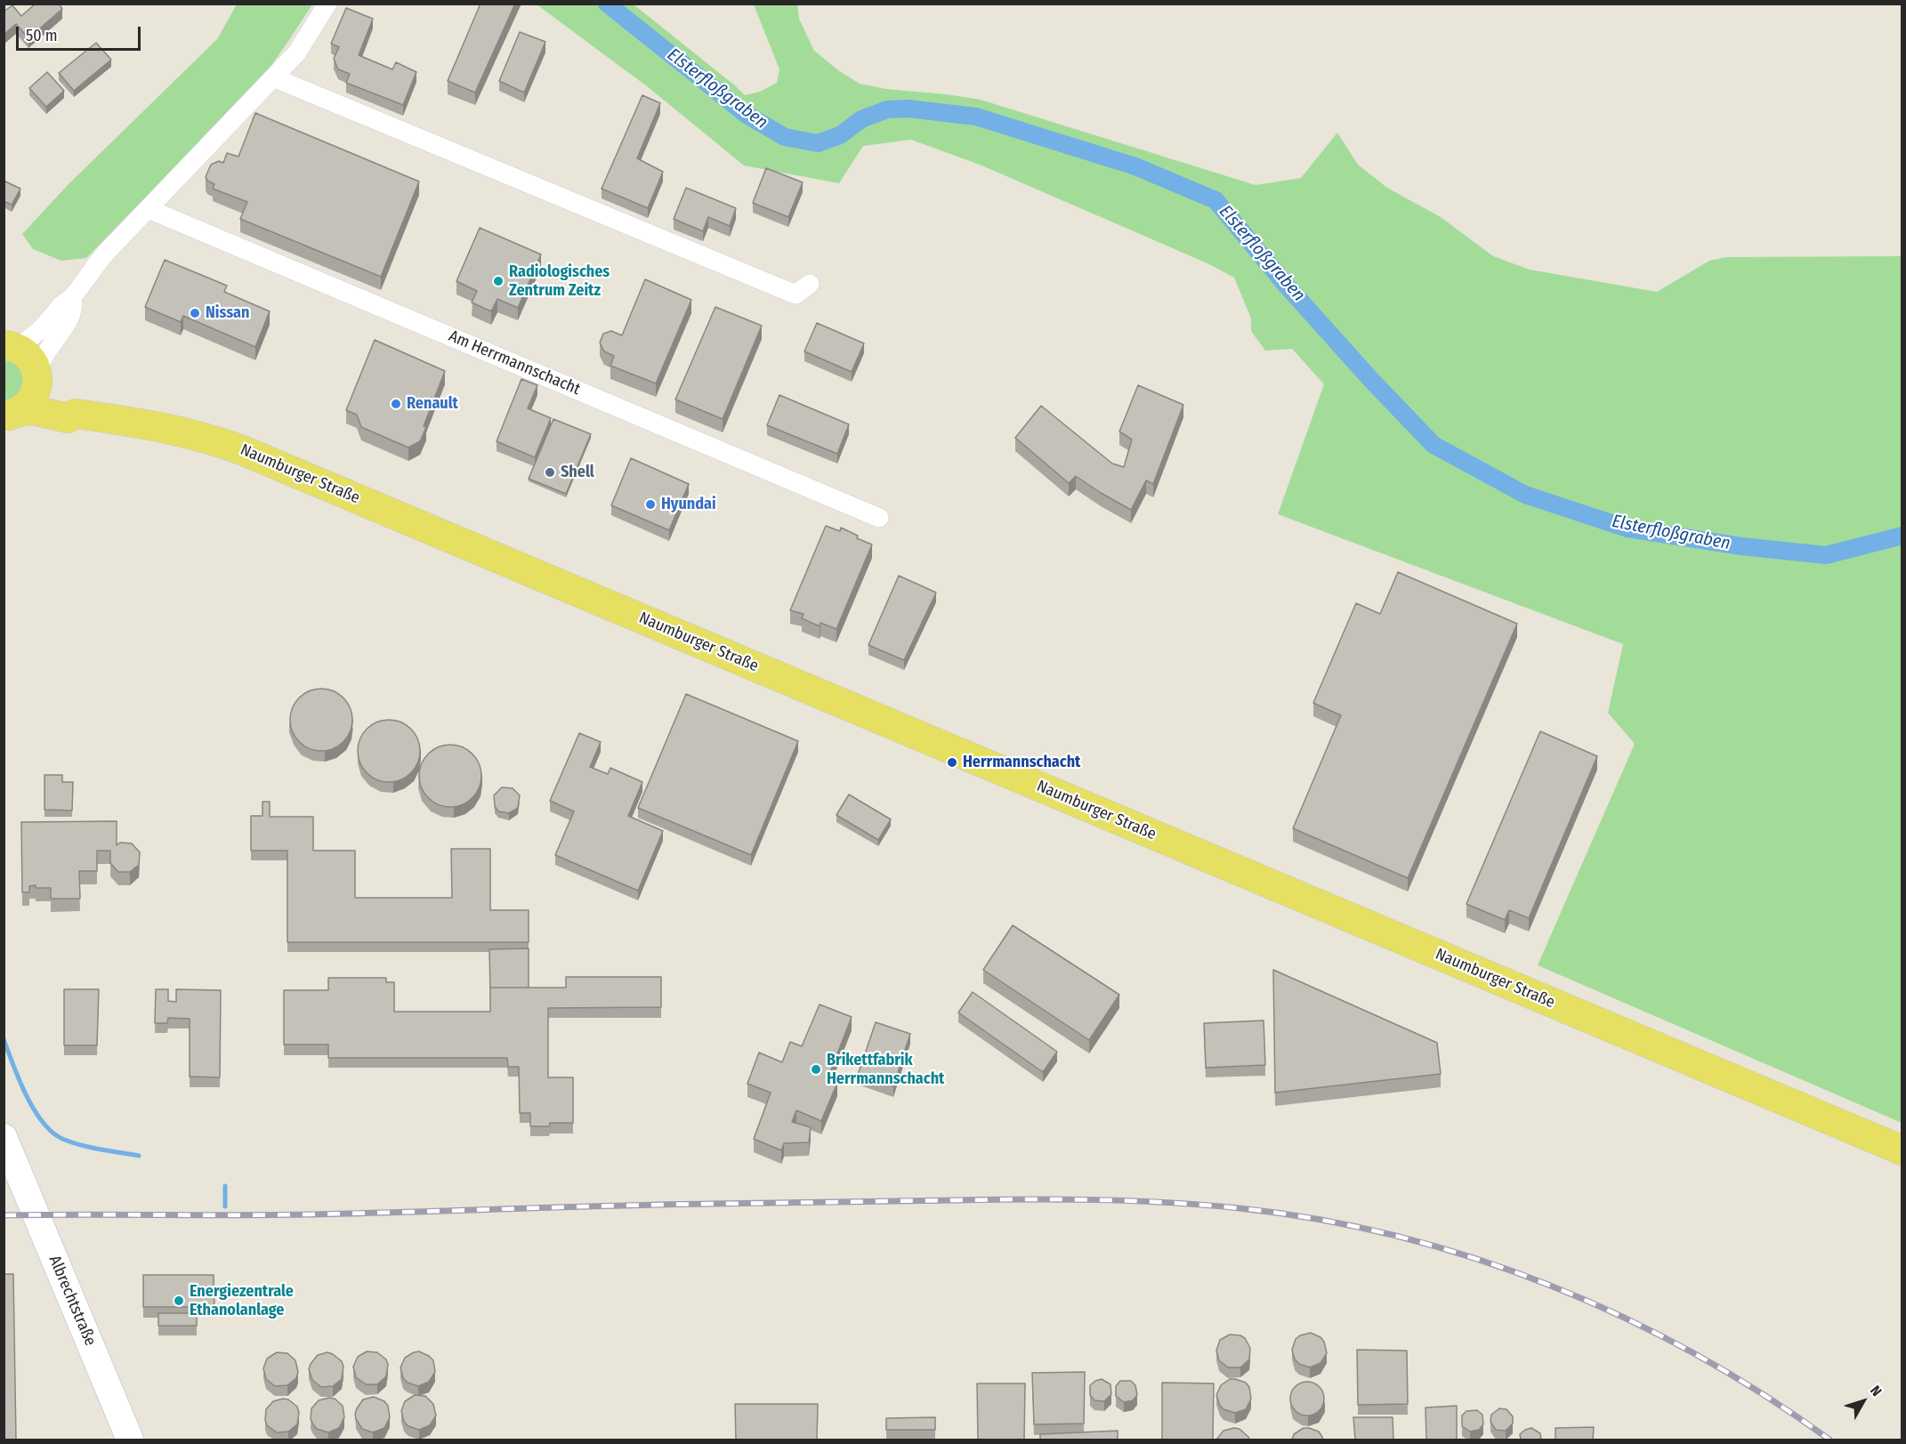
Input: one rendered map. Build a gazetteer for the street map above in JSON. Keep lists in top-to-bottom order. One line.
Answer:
{"streets":{"main road":["Naumburger Straße","Albrechtstraße"],"street":["Am Herrmannschacht"]},"water":["Elsterfloßgraben"],"places":["Radiologisches Zentrum Zeitz","Nissan","Renault","Shell","Hyundai","Herrmannschacht","Brikettfabrik Herrmannschacht","Energiezentrale Ethanolanlage"],"scale_bar":"50 m","north":"top right"}
